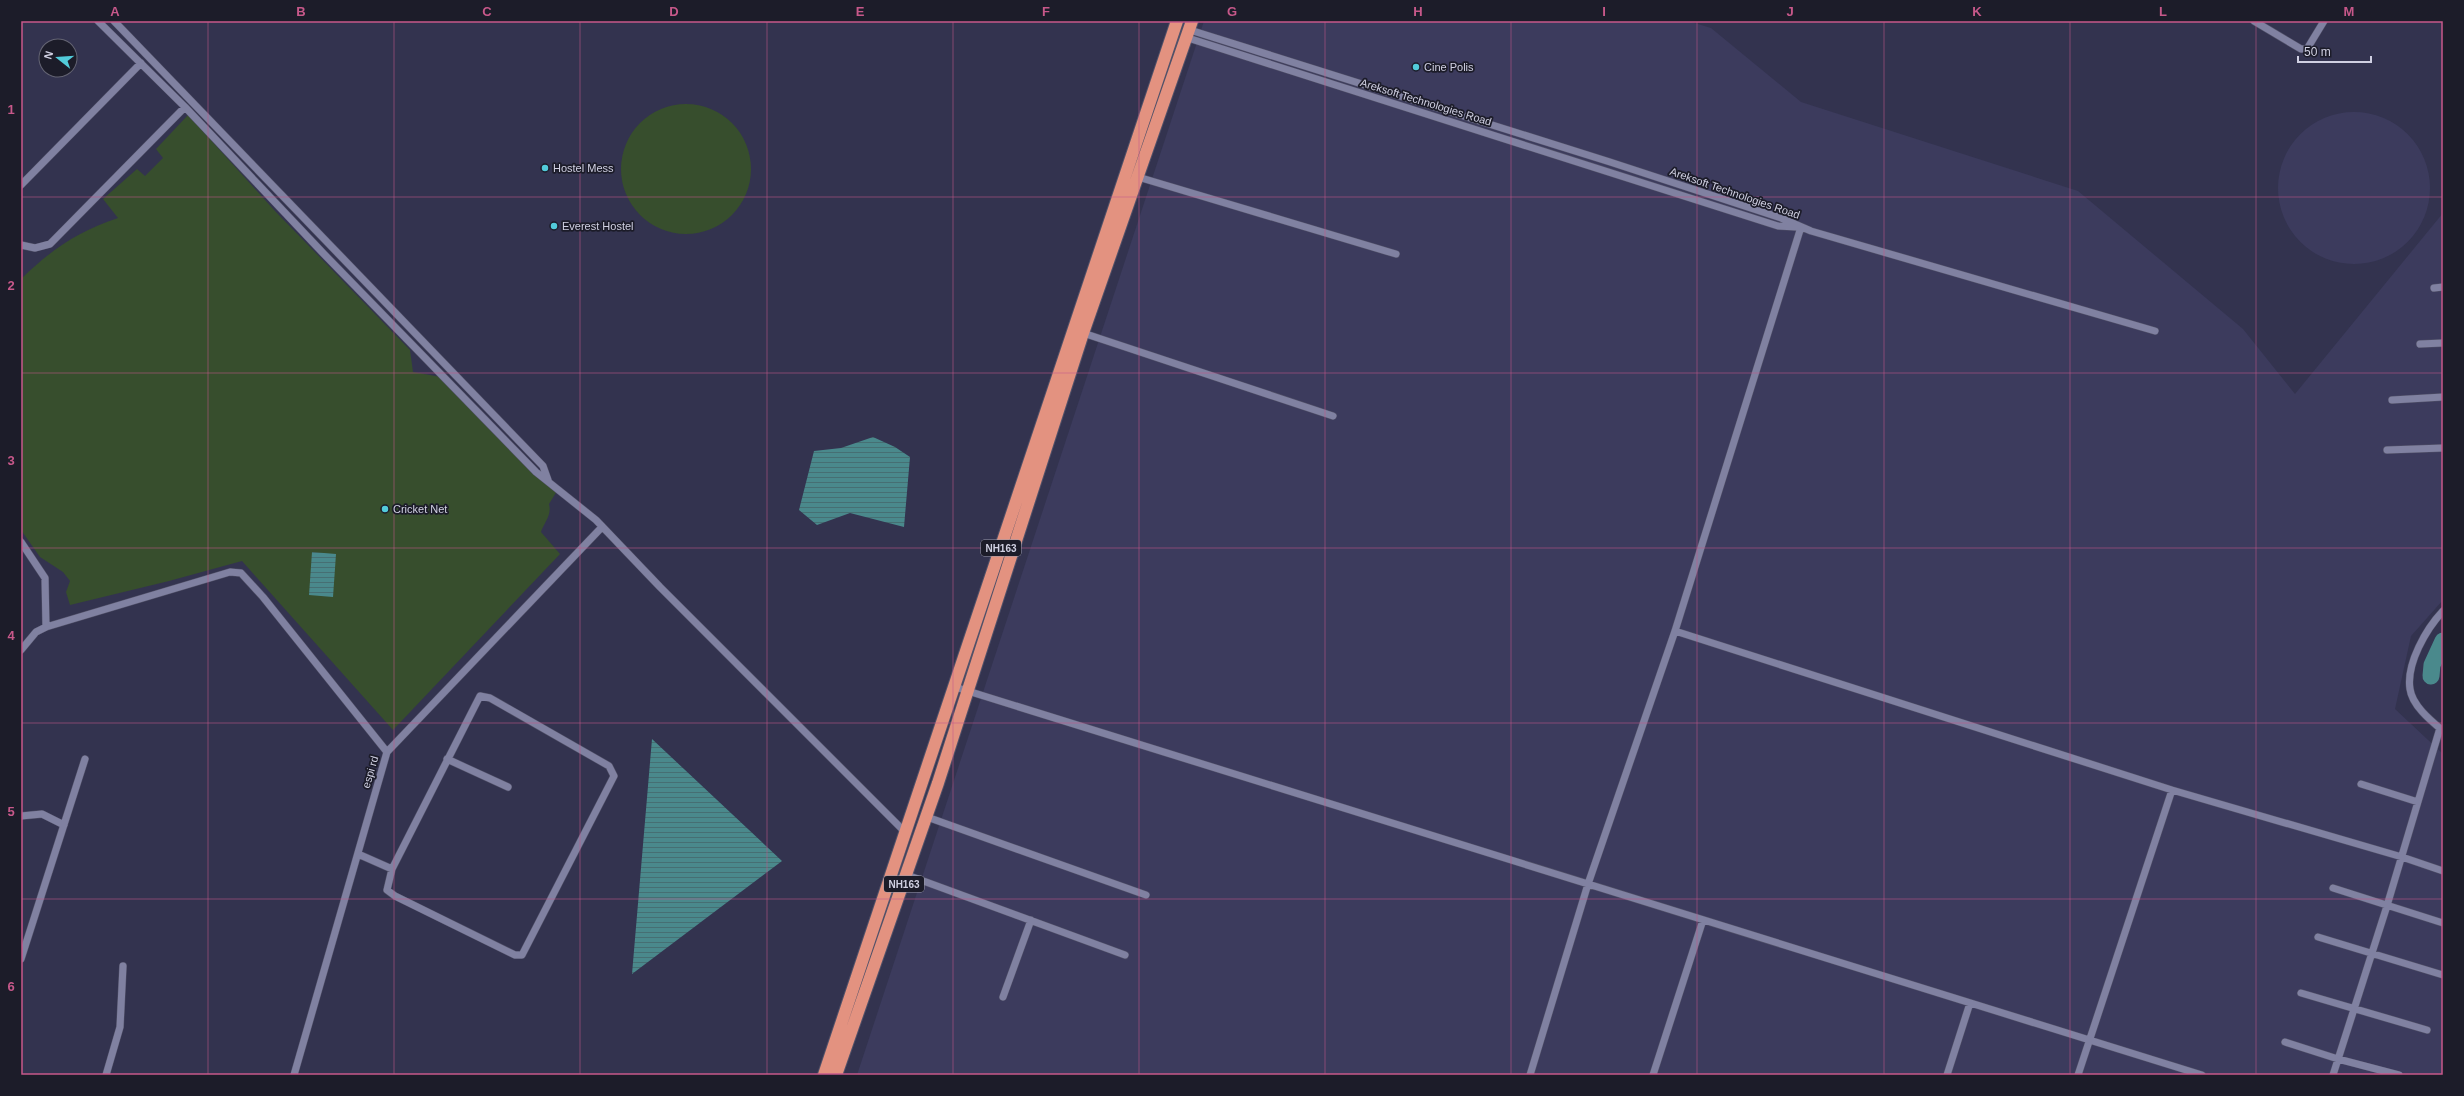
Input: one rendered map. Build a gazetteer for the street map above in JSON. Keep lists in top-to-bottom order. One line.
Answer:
{"streets":{"highway":["NH163"],"street":["Areksoft Technologies Road","espi rd"]},"crossings":[["Areksoft Technologies Road","NH163"]],"places":["Cine Polis","Hostel Mess","Everest Hostel","Cricket Net"],"scale_bar":"50 m","north":"left","grid":{"columns":["A","B","C","D","E","F","G","H","I","J","K","L","M"],"rows":["1","2","3","4","5","6"]}}
